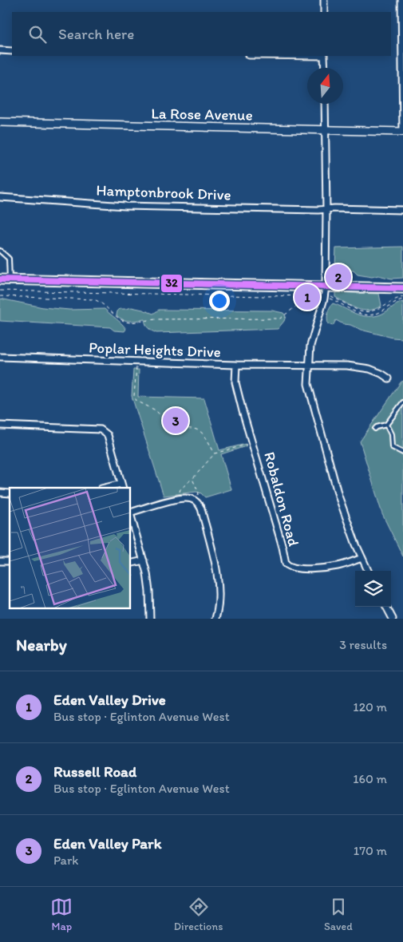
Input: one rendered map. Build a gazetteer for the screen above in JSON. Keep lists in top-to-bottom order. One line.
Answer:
{"streets":{"street":["La Rose Avenue","Hamptonbrook Drive","Poplar Heights Drive","Robaldon Road"]},"crossings":[["Poplar Heights Drive","Robaldon Road"]],"lines":["transit line 32"],"north":"top","page":{"search":"Search here","pins":["2","1","3"],"heading":["Nearby","3 results"],"list":[{"mark":"1","name":"Eden Valley Drive","note":"Bus stop · Eglinton Avenue West","value":"120 m"},{"mark":"2","name":"Russell Road","note":"Bus stop · Eglinton Avenue West","value":"160 m"},{"mark":"3","name":"Eden Valley Park","note":"Park","value":"170 m"}],"nav":["Map","Directions","Saved"]}}
